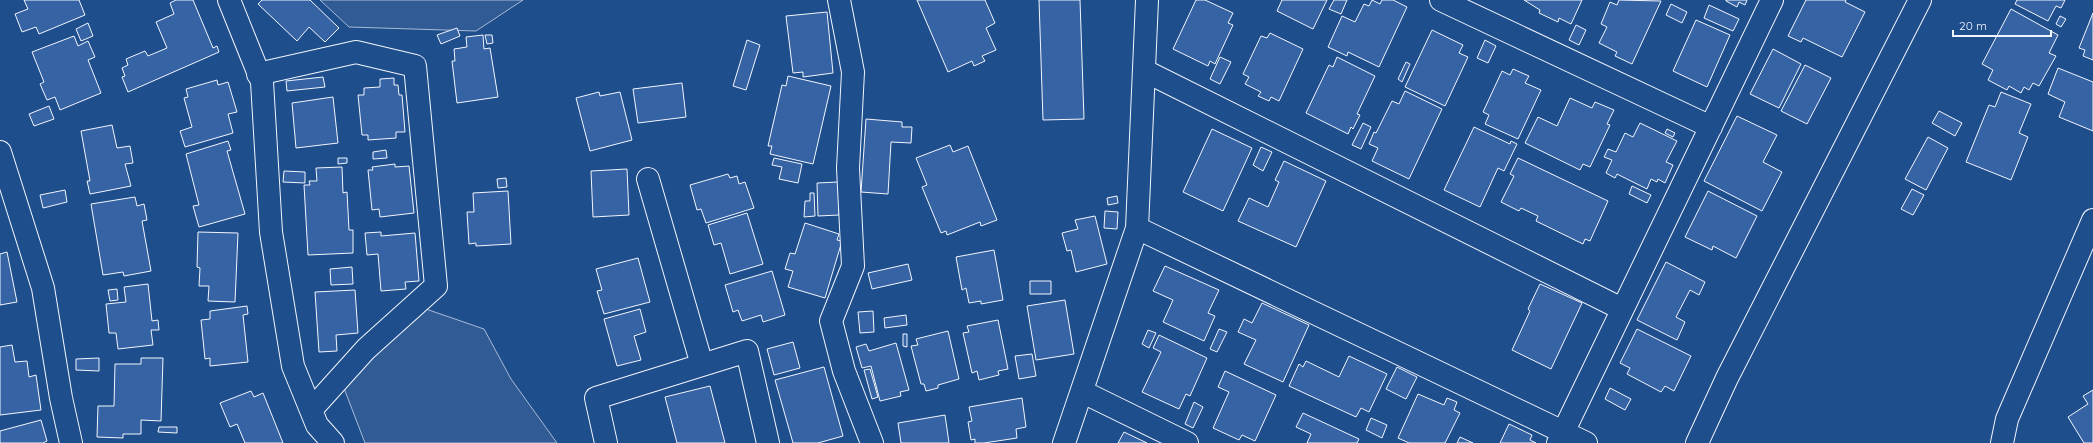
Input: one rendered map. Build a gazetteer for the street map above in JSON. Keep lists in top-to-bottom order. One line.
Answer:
{"scale_bar":"20 m"}
